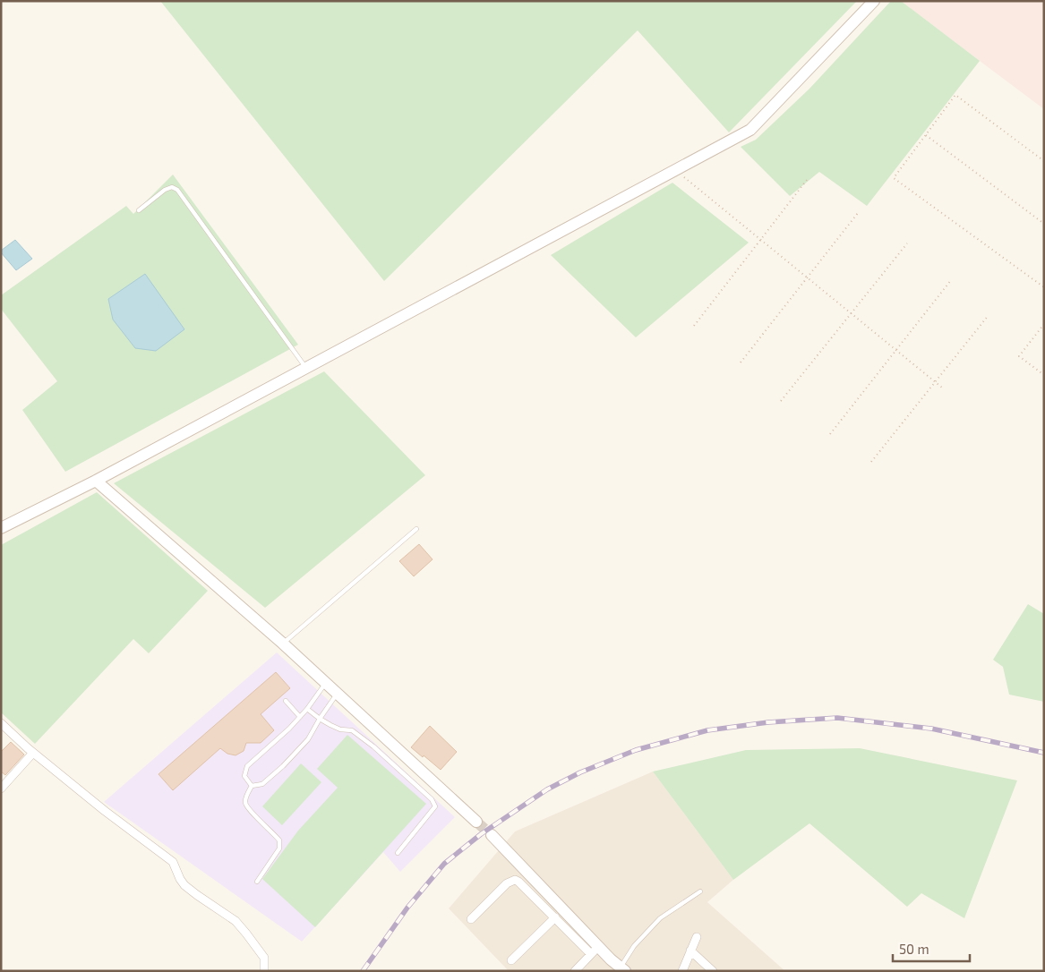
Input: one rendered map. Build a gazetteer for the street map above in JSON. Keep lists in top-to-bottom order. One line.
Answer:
{"scale_bar":"50 m"}
